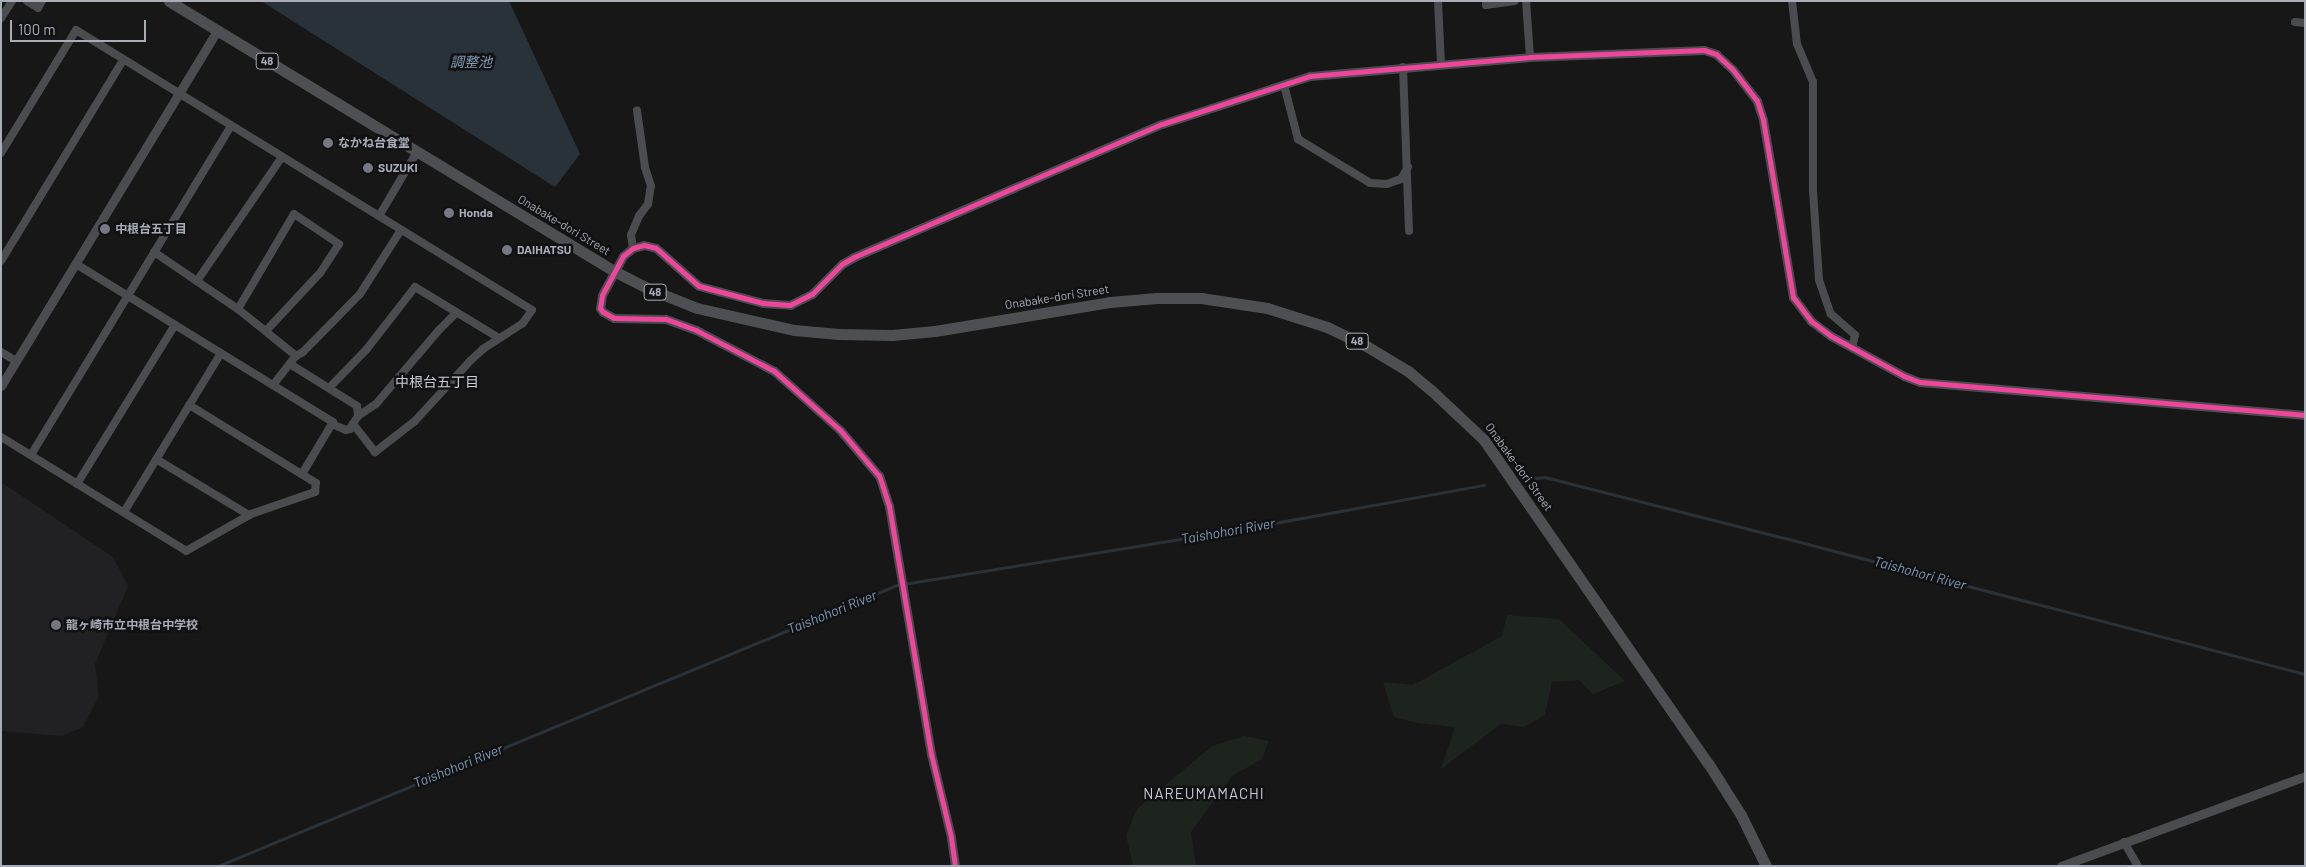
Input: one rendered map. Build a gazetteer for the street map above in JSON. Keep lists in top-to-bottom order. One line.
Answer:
{"streets":{"main road":["48","Onabake-dori Street"]},"districts":["中根台五丁目","NAREUMAMACHI"],"water":["調整池","Taishohori River"],"places":["なかね台食堂","SUZUKI","Honda","中根台五丁目","DAIHATSU","龍ヶ崎市立中根台中学校"],"scale_bar":"100 m"}
